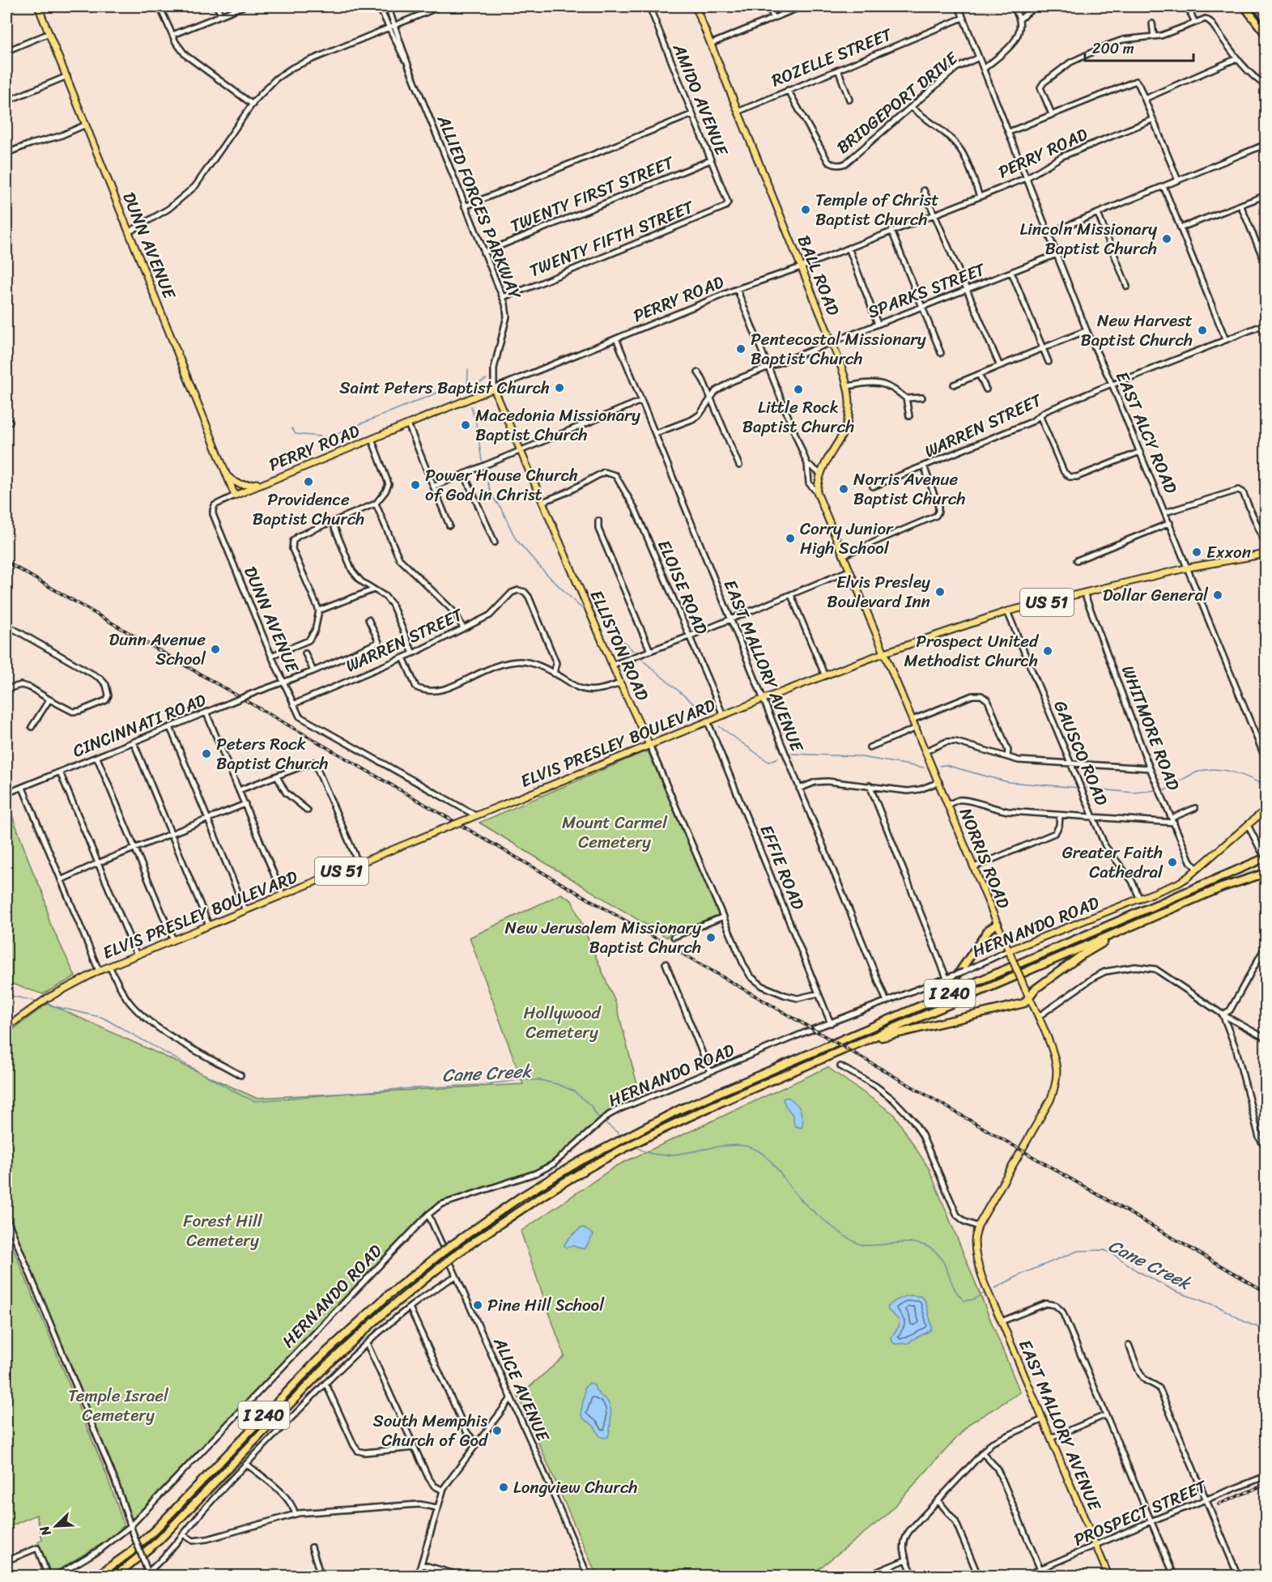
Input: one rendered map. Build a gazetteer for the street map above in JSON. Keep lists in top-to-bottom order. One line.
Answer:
{"streets":{"highway":["I 240"],"main road":["PERRY ROAD","DUNN AVENUE","BALL ROAD","US 51","ELLISTON ROAD","EAST MALLORY AVENUE","ELVIS PRESLEY BOULEVARD","NORRIS ROAD","HERNANDO ROAD"],"street":["ROZELLE STREET","AMIDO AVENUE","BRIDGEPORT DRIVE","TWENTY FIRST STREET","ALLIED FORCES PARKWAY","TWENTY FIFTH STREET","SPARKS STREET","WARREN STREET","EAST ALCY ROAD","ELOISE ROAD","CINCINNATI ROAD","WHITMORE ROAD","GAUSCO ROAD","EFFIE ROAD","ALICE AVENUE","PROSPECT STREET"]},"crossings":[["ROZELLE STREET","BRIDGEPORT DRIVE"],["ROZELLE STREET","BALL ROAD"],["ROZELLE STREET","EAST ALCY ROAD"],["AMIDO AVENUE","TWENTY FIRST STREET"],["AMIDO AVENUE","TWENTY FIFTH STREET"],["BRIDGEPORT DRIVE","EAST ALCY ROAD"],["PERRY ROAD","ALLIED FORCES PARKWAY"],["PERRY ROAD","DUNN AVENUE"],["PERRY ROAD","BALL ROAD"],["PERRY ROAD","EAST ALCY ROAD"],["PERRY ROAD","ELLISTON ROAD"],["PERRY ROAD","EAST MALLORY AVENUE"],["PERRY ROAD","NORRIS ROAD"],["TWENTY FIRST STREET","ALLIED FORCES PARKWAY"],["ALLIED FORCES PARKWAY","TWENTY FIFTH STREET"],["ALLIED FORCES PARKWAY","ELLISTON ROAD"],["DUNN AVENUE","WARREN STREET"],["DUNN AVENUE","CINCINNATI ROAD"],["DUNN AVENUE","ELVIS PRESLEY BOULEVARD"],["BALL ROAD","SPARKS STREET"],["BALL ROAD","NORRIS ROAD"],["SPARKS STREET","EAST ALCY ROAD"],["SPARKS STREET","EAST MALLORY AVENUE"],["SPARKS STREET","NORRIS ROAD"],["WARREN STREET","EAST ALCY ROAD"],["WARREN STREET","NORRIS ROAD"],["EAST ALCY ROAD","ELVIS PRESLEY BOULEVARD"],["ELOISE ROAD","ELLISTON ROAD"],["ELOISE ROAD","ELVIS PRESLEY BOULEVARD"],["ELLISTON ROAD","ELVIS PRESLEY BOULEVARD"],["ELLISTON ROAD","EFFIE ROAD"],["EAST MALLORY AVENUE","ELVIS PRESLEY BOULEVARD"],["EAST MALLORY AVENUE","NORRIS ROAD"],["EAST MALLORY AVENUE","HERNANDO ROAD"],["EAST MALLORY AVENUE","PROSPECT STREET"],["WHITMORE ROAD","ELVIS PRESLEY BOULEVARD"],["WHITMORE ROAD","HERNANDO ROAD"],["ELVIS PRESLEY BOULEVARD","GAUSCO ROAD"],["ELVIS PRESLEY BOULEVARD","NORRIS ROAD"],["ELVIS PRESLEY BOULEVARD","EFFIE ROAD"],["GAUSCO ROAD","HERNANDO ROAD"],["NORRIS ROAD","HERNANDO ROAD"],["EFFIE ROAD","HERNANDO ROAD"],["HERNANDO ROAD","ALICE AVENUE"]],"water":["Cane Creek"],"parks":["Mount Carmel Cemetery","Hollywood Cemetery","Forest Hill Cemetery","Temple Israel Cemetery"],"places":["Temple of Christ Baptist Church","Lincoln Missionary Baptist Church","New Harvest Baptist Church","Pentecostal Missionary Baptist Church","Saint Peters Baptist Church","Little Rock Baptist Church","Macedonia Missionary Baptist Church","Providence Baptist Church","Power House Church of God in Christ","Norris Avenue Baptist Church","Corry Junior High School","Exxon","Elvis Presley Boulevard Inn","Dollar General","Dunn Avenue School","Prospect United Methodist Church","Peters Rock Baptist Church","Greater Faith Cathedral","New Jerusalem Missionary Baptist Church","Pine Hill School","South Memphis Church of God","Longview Church"],"scale_bar":"200 m","north":"bottom left"}
